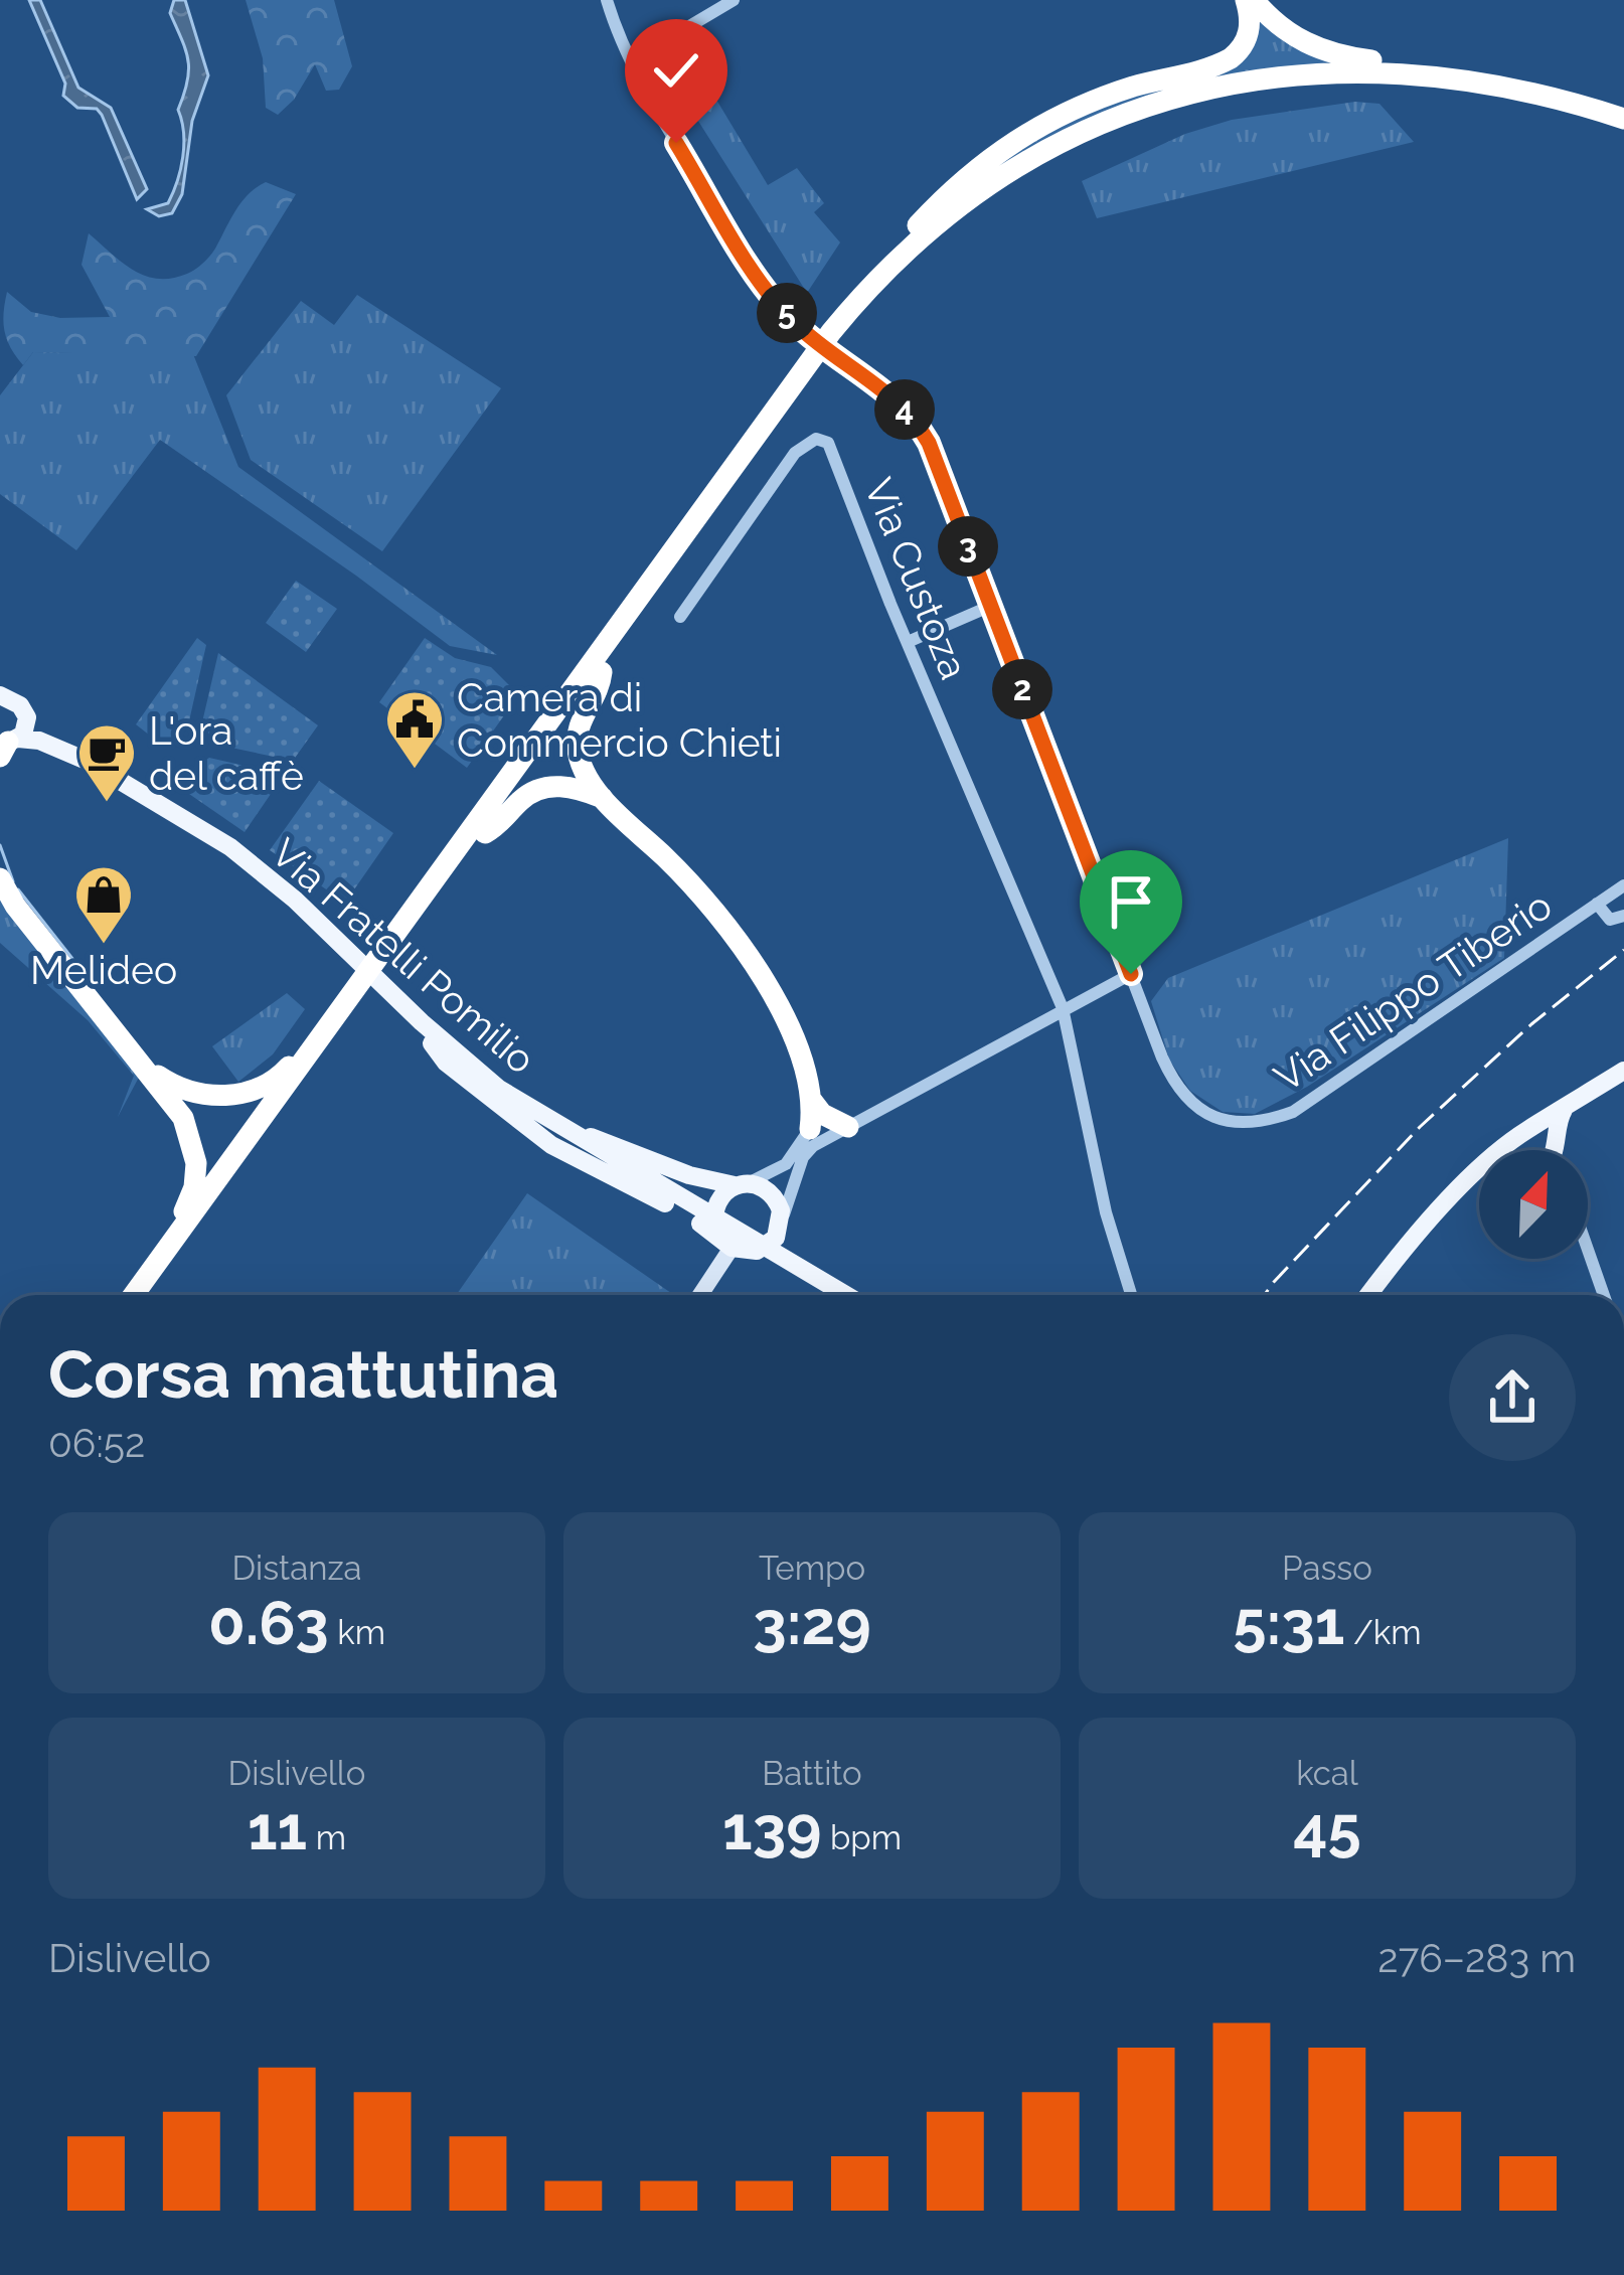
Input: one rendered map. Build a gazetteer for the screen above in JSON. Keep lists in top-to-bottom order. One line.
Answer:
{"streets":{"main road":["Via Fratelli Pomilio"],"street":["Via Custoza","Via Filippo Tiberio"]},"places":{"public building":["Camera di Commercio Chieti"],"cafe":["L'ora del caffè"],"shop":["Melideo"]},"north":"top right","page":{"pins":["5","4","3","2"],"heading":["Corsa mattutina","06:52"],"stats":[["Distanza","0.63 km"],["Tempo","3:29"],["Passo","5:31 /km"],["Dislivello","11 m"],["Battito","139 bpm"],["kcal","45"]],"chart":["Dislivello","276–283 m"]}}
